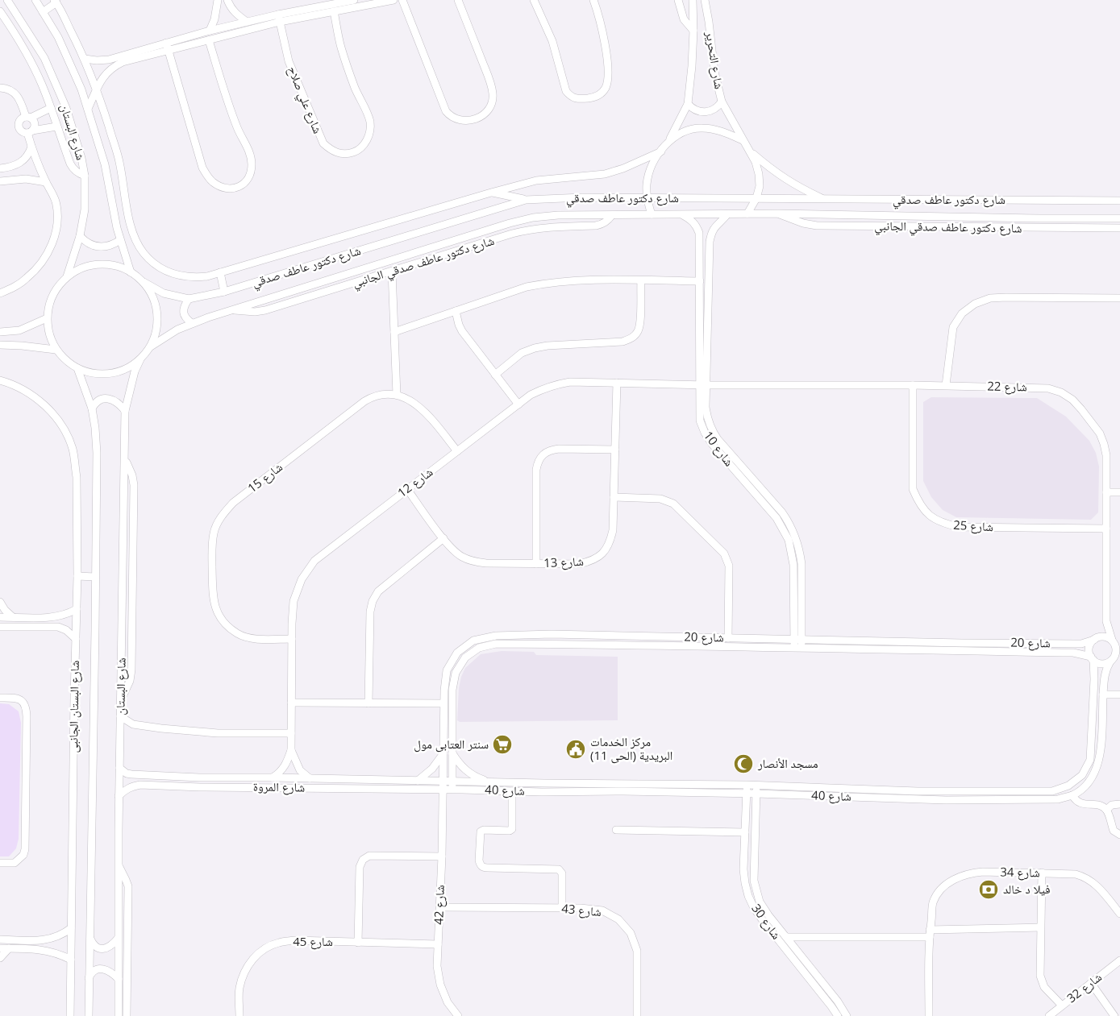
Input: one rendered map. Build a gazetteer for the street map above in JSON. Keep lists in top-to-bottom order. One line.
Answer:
{"streets":{"street":["شارع التحرير","شارع علي صلاح","شارع البستان","شارع دكتور عاطف صدقي","شارع دكتور عاطف صدقي الجانبي","شارع 22","شارع 10","شارع 15","شارع 12","شارع 25","شارع 13","شارع 20","شارع البستان الجانبى","شارع المروة","شارع 40","شارع 34","شارع 42","شارع 43","شارع 30","شارع 45","شارع 32"]},"crossings":[["شارع التحرير","شارع دكتور عاطف صدقي"],["شارع البستان","شارع دكتور عاطف صدقي"],["شارع البستان","شارع المروة"],["شارع دكتور عاطف صدقي","شارع دكتور عاطف صدقي الجانبي"],["شارع دكتور عاطف صدقي","شارع 10"],["شارع 22","شارع 10"],["شارع 22","شارع 12"],["شارع 22","شارع 25"],["شارع 22","شارع 20"],["شارع 22","شارع 40"],["شارع 10","شارع 12"],["شارع 10","شارع 20"],["شارع 15","شارع 12"],["شارع 12","شارع 13"],["شارع 12","شارع المروة"],["شارع 20","شارع المروة"],["شارع 20","شارع 40"],["شارع 20","شارع 42"],["شارع المروة","شارع 40"],["شارع المروة","شارع 42"],["شارع 40","شارع 42"],["شارع 40","شارع 30"],["شارع 42","شارع 43"],["شارع 42","شارع 45"]],"places":{"supermarket":["سنتر العتابى مول"],"public building":["مركز الخدمات البريدية (الحى 11)"],"mosque":["مسجد الأنصار"],"bank":["فيلا د خالد"]}}
